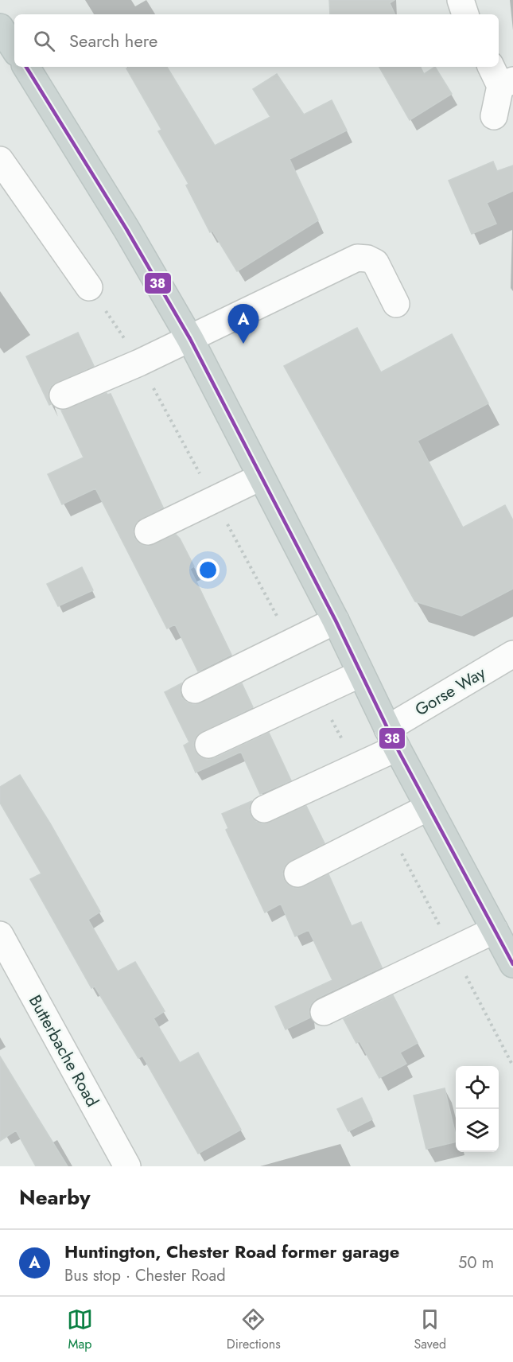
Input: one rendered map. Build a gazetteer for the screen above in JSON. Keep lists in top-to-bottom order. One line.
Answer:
{"streets":{"street":["Gorse Way","Butterbache Road"]},"lines":["transit line 38"],"page":{"search":"Search here","pins":"A","heading":"Nearby","list":[{"mark":"A","name":"Huntington, Chester Road former garage","note":"Bus stop · Chester Road","value":"50 m"}],"nav":["Map","Directions","Saved"]}}
